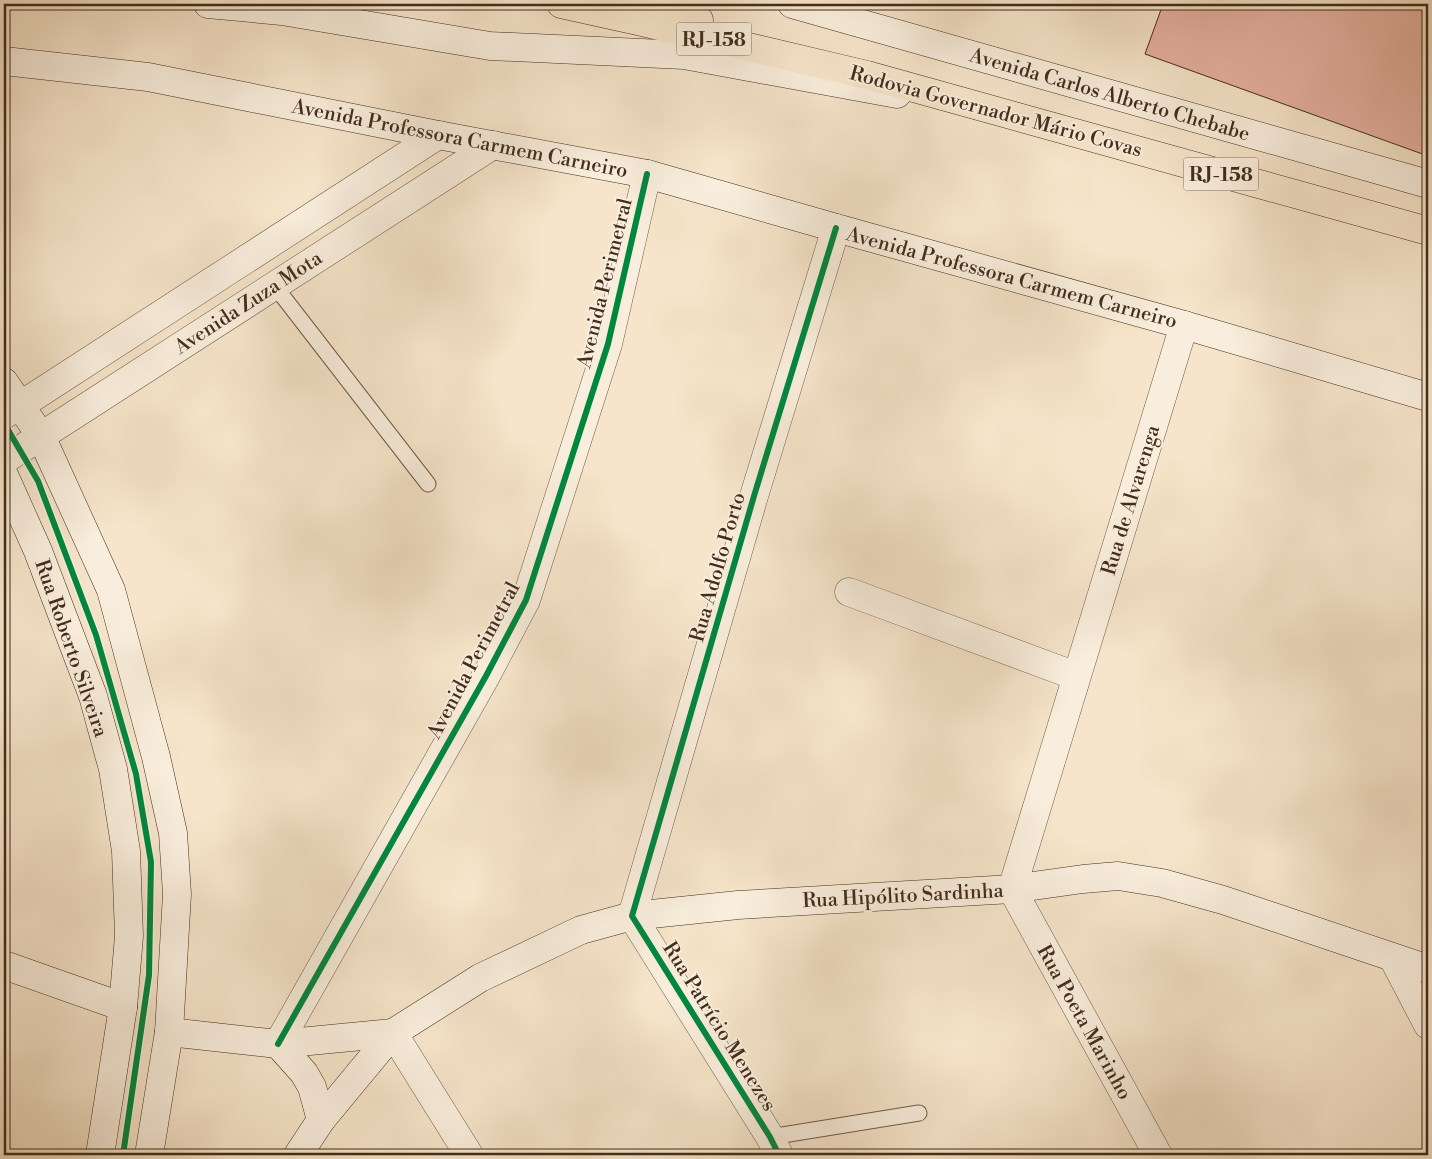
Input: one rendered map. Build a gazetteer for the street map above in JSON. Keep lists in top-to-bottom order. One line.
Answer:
{"streets":{"highway":["RJ-158","Rodovia Governador Mário Covas"],"main road":["Avenida Carlos Alberto Chebabe","Avenida Professora Carmem Carneiro","Avenida Perimetral","Avenida Zuza Mota","Rua de Alvarenga","Rua Adolfo Porto","Rua Roberto Silveira","Rua Hipólito Sardinha","Rua Poeta Marinho","Rua Patrício Menezes"]},"crossings":[["Avenida Professora Carmem Carneiro","Avenida Perimetral"],["Avenida Professora Carmem Carneiro","Avenida Zuza Mota"],["Avenida Professora Carmem Carneiro","Rua de Alvarenga"],["Avenida Professora Carmem Carneiro","Rua Adolfo Porto"],["Avenida Perimetral","Rua Hipólito Sardinha"],["Rua de Alvarenga","Rua Hipólito Sardinha"],["Rua de Alvarenga","Rua Poeta Marinho"],["Rua Adolfo Porto","Rua Hipólito Sardinha"],["Rua Adolfo Porto","Rua Patrício Menezes"],["Rua Hipólito Sardinha","Rua Poeta Marinho"],["Rua Hipólito Sardinha","Rua Patrício Menezes"]]}
